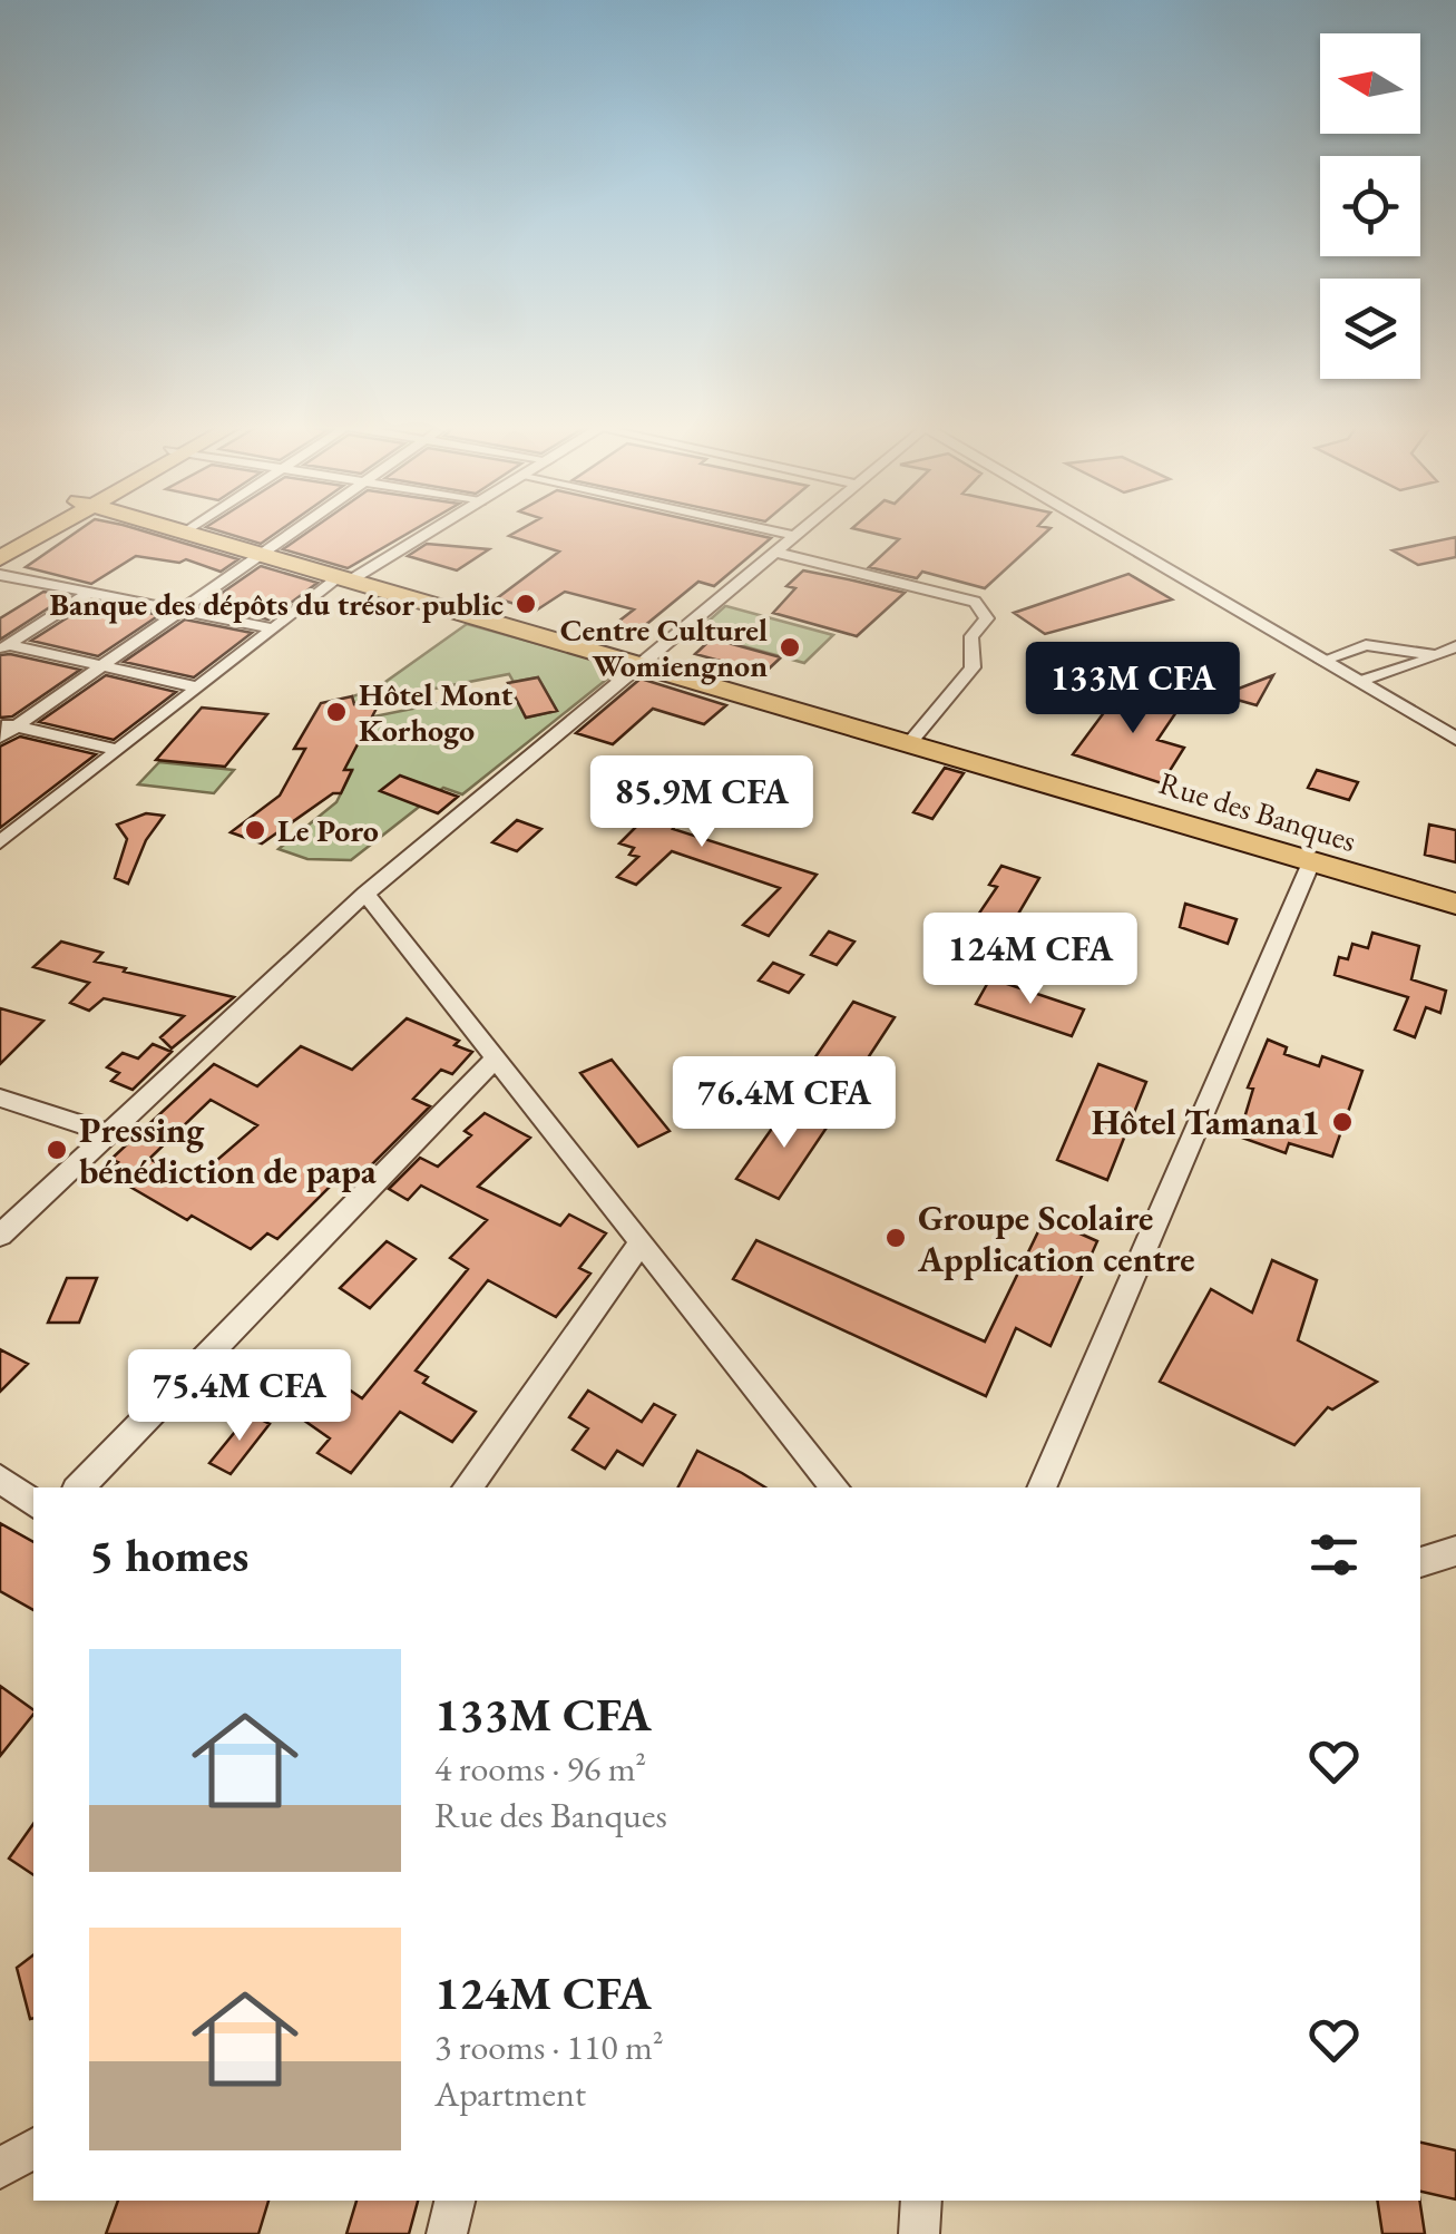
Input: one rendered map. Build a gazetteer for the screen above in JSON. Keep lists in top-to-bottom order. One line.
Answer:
{"streets":{"main road":["Rue des Banques"]},"places":["Banque des dépôts du trésor public","Centre Culturel Womiengnon","Hôtel Mont Korhogo","Le Poro","Hôtel Tamana1","Pressing bénédiction de papa","Groupe Scolaire Application centre"],"north":"left","page":{"price":["133M CFA","85.9M CFA","124M CFA","76.4M CFA","75.4M CFA"],"heading":"5 homes","list":[{"name":"133M CFA","note":"4 rooms · 96 m² · Rue des Banques"},{"name":"124M CFA","note":"3 rooms · 110 m² · Apartment"}]}}
